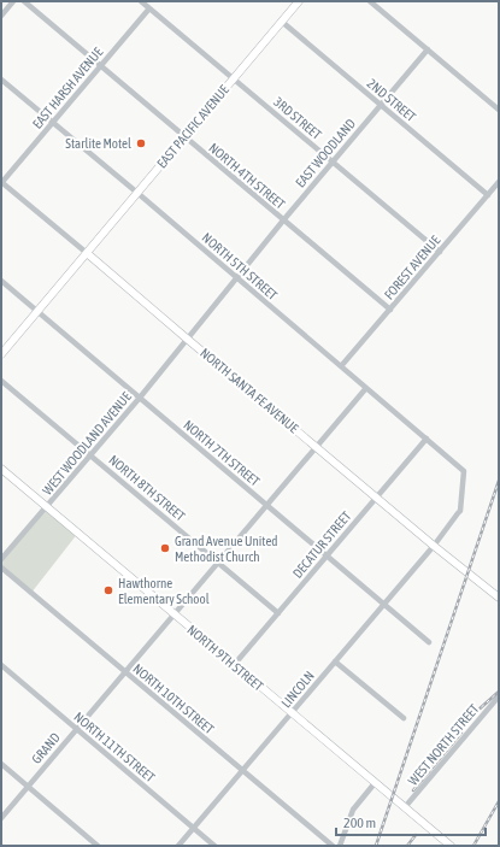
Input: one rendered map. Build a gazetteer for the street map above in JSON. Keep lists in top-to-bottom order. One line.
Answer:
{"streets":{"main road":["EAST PACIFIC AVENUE","NORTH SANTA FE AVENUE","NORTH 9TH STREET"],"street":["EAST HARSH AVENUE","2ND STREET","3RD STREET","EAST WOODLAND","NORTH 4TH STREET","NORTH 5TH STREET","FOREST AVENUE","WEST WOODLAND AVENUE","NORTH 7TH STREET","NORTH 8TH STREET","DECATUR STREET","LINCOLN","NORTH 10TH STREET","WEST NORTH STREET","NORTH 11TH STREET","GRAND"]},"crossings":[["EAST HARSH AVENUE","3RD STREET"],["EAST HARSH AVENUE","NORTH 4TH STREET"],["EAST HARSH AVENUE","NORTH 5TH STREET"],["EAST HARSH AVENUE","NORTH SANTA FE AVENUE"],["2ND STREET","EAST PACIFIC AVENUE"],["2ND STREET","EAST WOODLAND"],["2ND STREET","FOREST AVENUE"],["3RD STREET","EAST PACIFIC AVENUE"],["3RD STREET","EAST WOODLAND"],["3RD STREET","FOREST AVENUE"],["EAST PACIFIC AVENUE","NORTH 4TH STREET"],["EAST PACIFIC AVENUE","NORTH 5TH STREET"],["EAST PACIFIC AVENUE","NORTH SANTA FE AVENUE"],["EAST PACIFIC AVENUE","NORTH 7TH STREET"],["EAST WOODLAND","NORTH 4TH STREET"],["EAST WOODLAND","NORTH 5TH STREET"],["EAST WOODLAND","NORTH SANTA FE AVENUE"],["EAST WOODLAND","WEST WOODLAND AVENUE"],["NORTH 4TH STREET","FOREST AVENUE"],["NORTH 5TH STREET","FOREST AVENUE"],["NORTH 5TH STREET","DECATUR STREET"],["NORTH 5TH STREET","LINCOLN"],["NORTH SANTA FE AVENUE","WEST WOODLAND AVENUE"],["NORTH SANTA FE AVENUE","DECATUR STREET"],["NORTH SANTA FE AVENUE","LINCOLN"],["WEST WOODLAND AVENUE","NORTH 7TH STREET"],["WEST WOODLAND AVENUE","NORTH 8TH STREET"],["WEST WOODLAND AVENUE","NORTH 9TH STREET"],["NORTH 7TH STREET","DECATUR STREET"],["NORTH 7TH STREET","LINCOLN"],["NORTH 8TH STREET","DECATUR STREET"],["DECATUR STREET","NORTH 9TH STREET"],["NORTH 9TH STREET","LINCOLN"],["NORTH 9TH STREET","WEST NORTH STREET"],["NORTH 9TH STREET","GRAND"],["LINCOLN","NORTH 10TH STREET"],["LINCOLN","NORTH 11TH STREET"],["NORTH 10TH STREET","GRAND"],["NORTH 11TH STREET","GRAND"]],"places":["Starlite Motel","Grand Avenue United Methodist Church","Hawthorne Elementary School"],"scale_bar":"200 m"}
